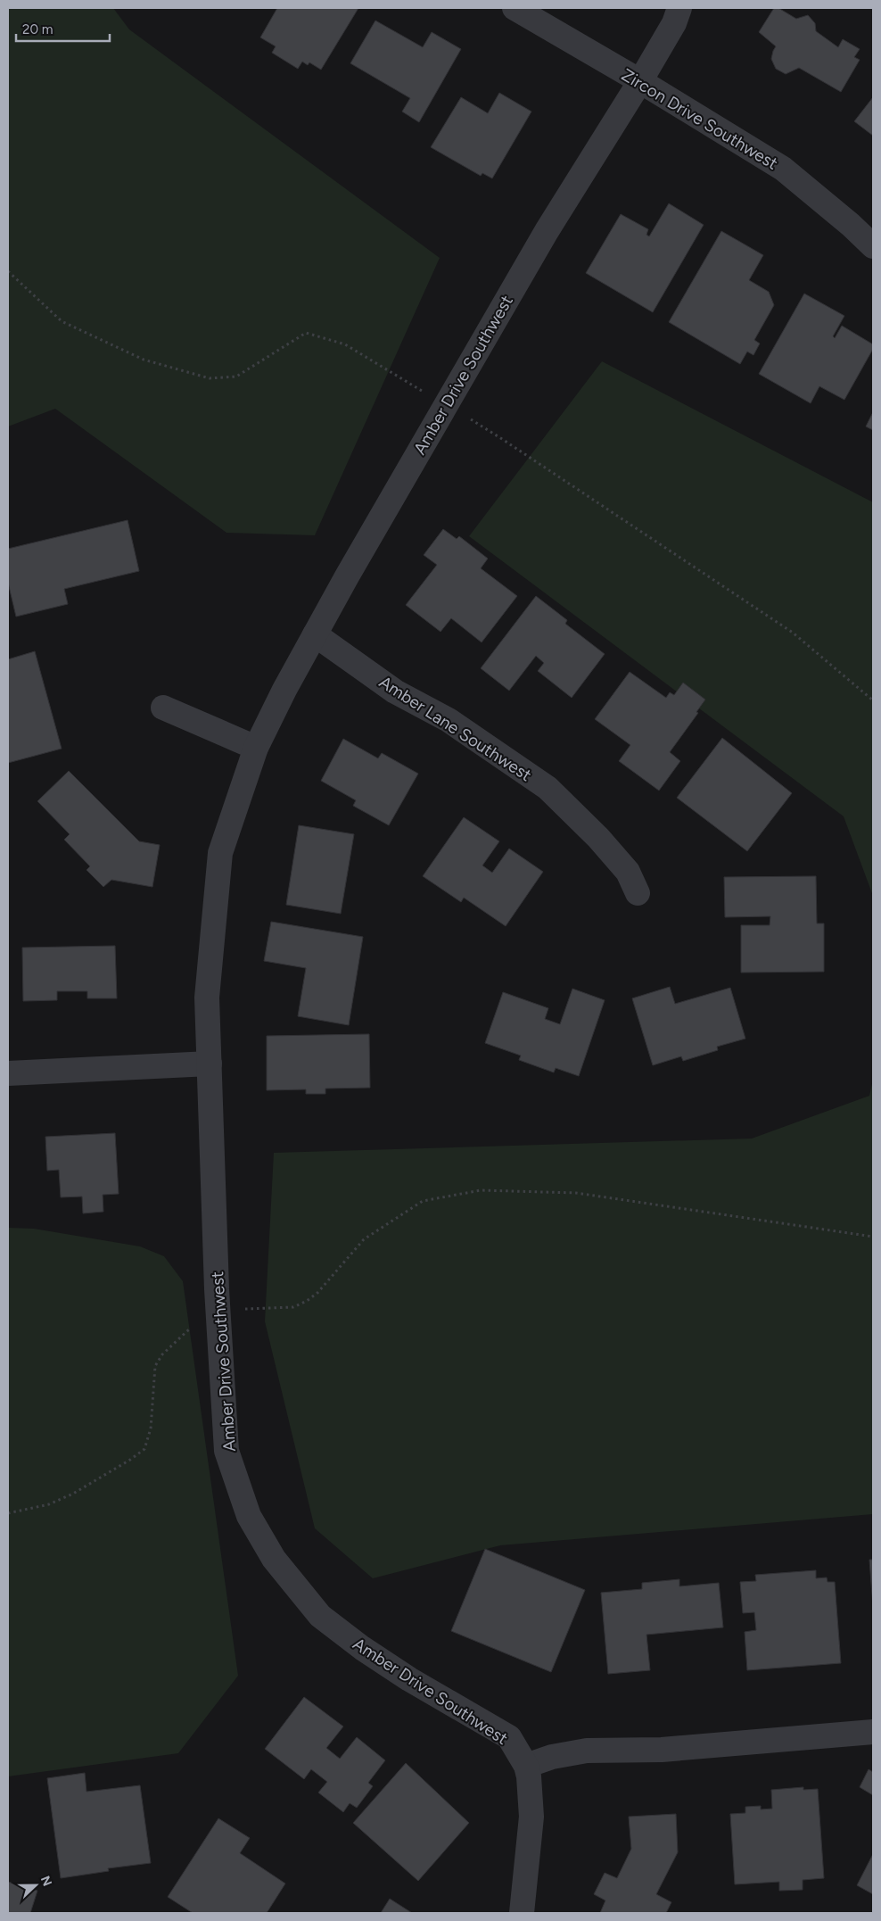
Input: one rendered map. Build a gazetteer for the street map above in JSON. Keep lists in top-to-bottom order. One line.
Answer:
{"streets":{"street":["Zircon Drive Southwest","Amber Drive Southwest","Amber Lane Southwest"]},"crossings":[["Zircon Drive Southwest","Amber Drive Southwest"],["Amber Drive Southwest","Amber Lane Southwest"]],"scale_bar":"20 m","north":"right"}
